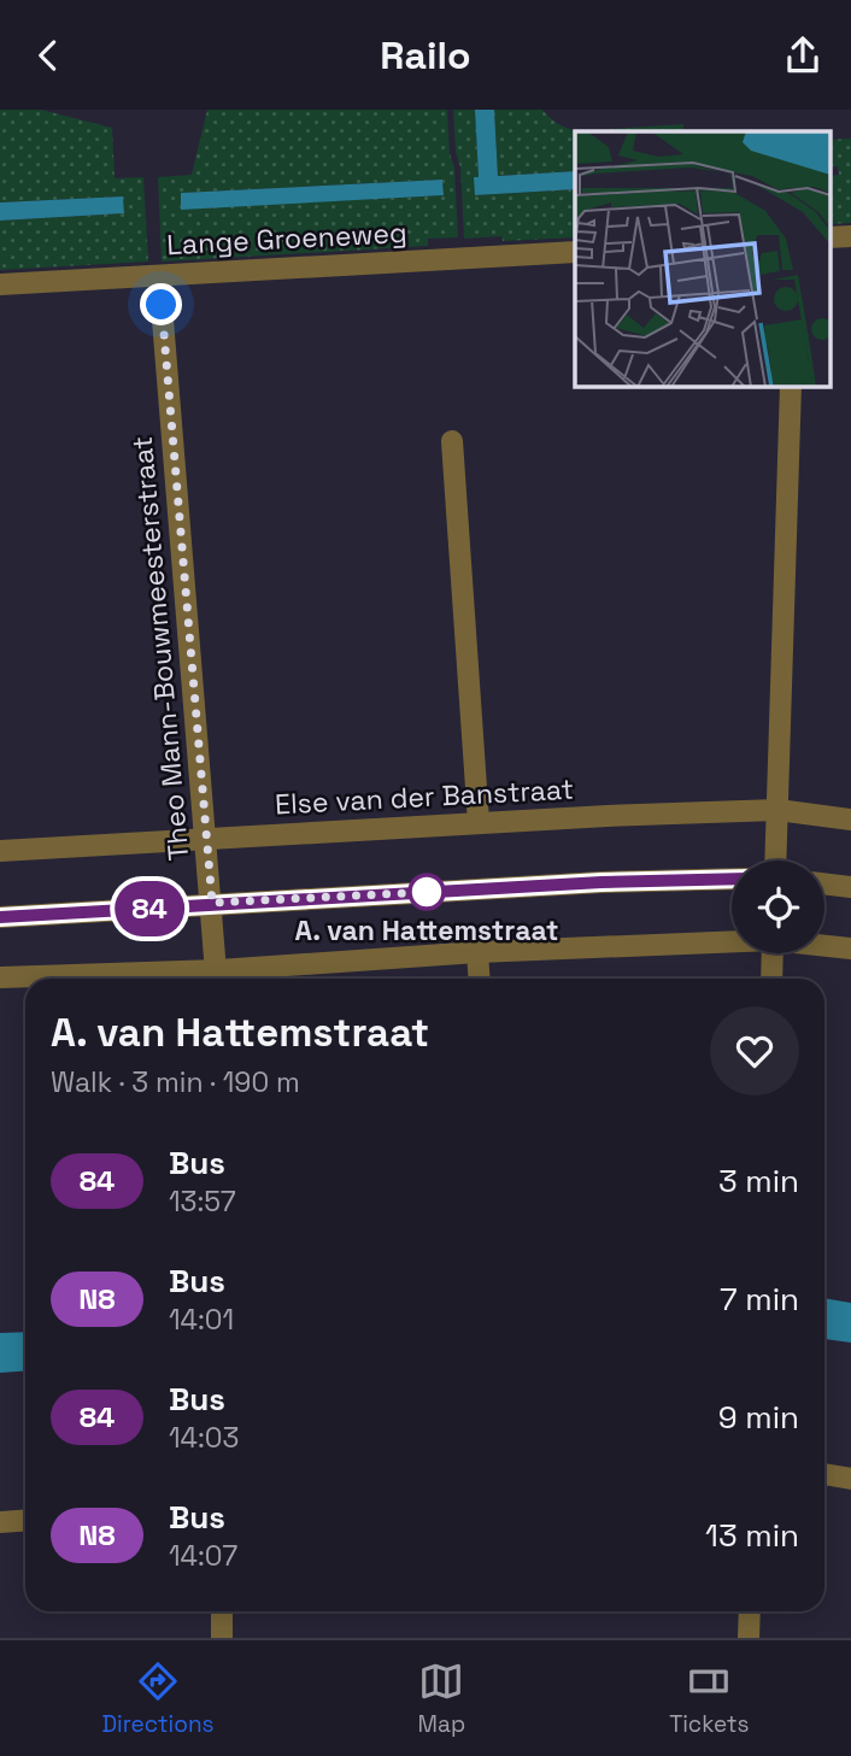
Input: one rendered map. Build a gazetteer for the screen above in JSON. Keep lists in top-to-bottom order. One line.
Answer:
{"streets":{"street":["Lange Groeneweg","Theo Mann-Bouwmeesterstraat","Else van der Banstraat"]},"crossings":[["Theo Mann-Bouwmeesterstraat","Else van der Banstraat"]],"places":["A. van Hattemstraat"],"lines":["bus line 84"],"page":{"header":"Railo","on_map":"84","heading":["A. van Hattemstraat","Walk · 3 min · 190 m"],"list":[{"mark":"84","name":"Bus","note":"13:57","value":"3 min"},{"mark":"N8","name":"Bus","note":"14:01","value":"7 min"},{"mark":"84","name":"Bus","note":"14:03","value":"9 min"},{"mark":"N8","name":"Bus","note":"14:07","value":"13 min"}],"tabs":["Directions","Map","Tickets"]}}
